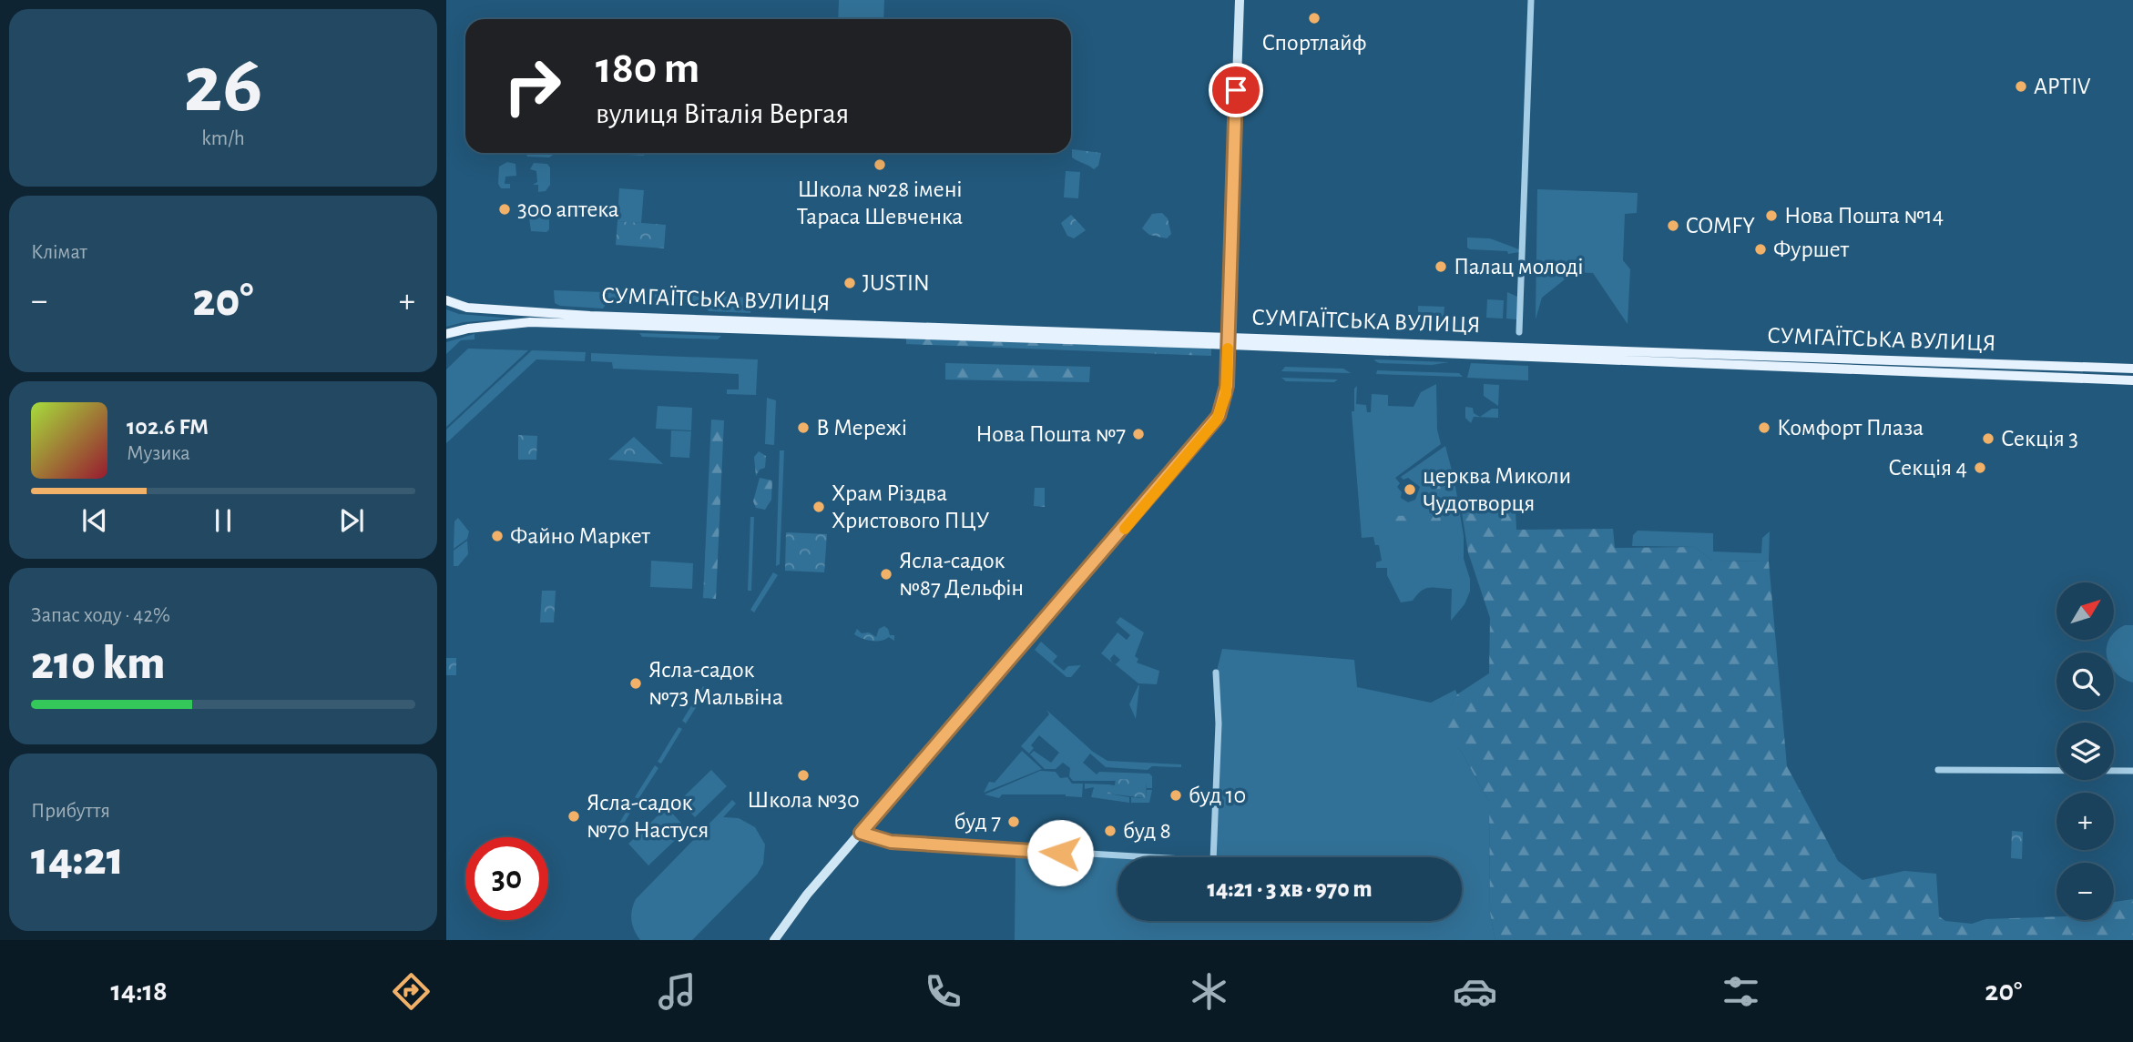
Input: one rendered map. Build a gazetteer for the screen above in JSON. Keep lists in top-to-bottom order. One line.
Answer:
{"streets":{"main road":["СУМГАЇТСЬКА ВУЛИЦЯ"]},"places":["Спортлайф","APTIV","Школа №28 імені Тараса Шевченка","300 аптека","Нова Пошта №14","COMFY","Фуршет","Палац молоді","JUSTIN","В Мережі","Комфорт Плаза","Нова Пошта №7","Секція 3","Секція 4","церква Миколи Чудотворця","Храм Різдва Христового ПЦУ","Файно Маркет","Ясла-садок №87 Дельфін","Ясла-садок №73 Мальвіна","Школа №30","буд 10","Ясла-садок №70 Настуся","буд 7","буд 8"],"north":"top right","page":{"tile":[["26","km/h"],"Клімат",["Запас ходу · 42%","210 km"],["Прибуття","14:21"]],"turn":["180 m","вулиця Віталія Вергая"],"heat":["−","20°","+"],"song":["102.6 FM","Музика"],"map_buttons":["+","−"],"limit":"30","trip":"14:21 · 3 хв · 970 m","tabs":["14:18","20°"]}}
